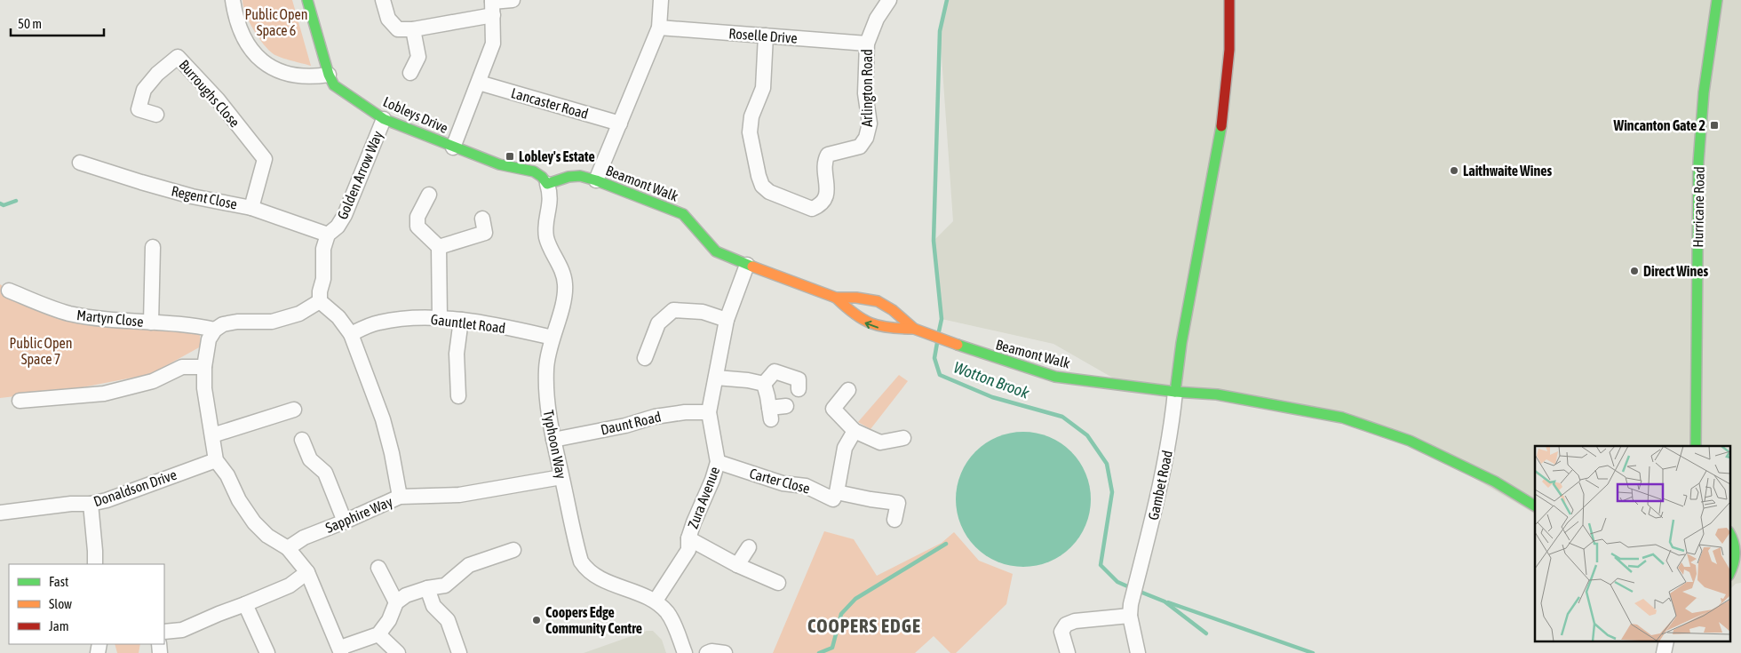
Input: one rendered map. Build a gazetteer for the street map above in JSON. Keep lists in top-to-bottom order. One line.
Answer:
{"streets":{"street":["Roselle Drive","Arlington Road","Burroughs Close","Lancaster Road","Lobleys Drive","Golden Arrow Way","Beamont Walk","Regent Close","Hurricane Road","Martyn Close","Gauntlet Road","Daunt Road","Typhoon Way","Carter Close","Gambet Road","Donaldson Drive","Zura Avenue","Sapphire Way"]},"crossings":[["Roselle Drive","Arlington Road"],["Burroughs Close","Regent Close"],["Lobleys Drive","Golden Arrow Way"],["Lobleys Drive","Beamont Walk"],["Lobleys Drive","Typhoon Way"],["Golden Arrow Way","Regent Close"],["Beamont Walk","Typhoon Way"],["Beamont Walk","Gambet Road"],["Beamont Walk","Zura Avenue"],["Gauntlet Road","Typhoon Way"],["Daunt Road","Typhoon Way"],["Daunt Road","Zura Avenue"],["Typhoon Way","Zura Avenue"],["Typhoon Way","Sapphire Way"],["Carter Close","Zura Avenue"]],"districts":["COOPERS EDGE"],"water":["Wotton Brook"],"parks":["Public Open Space 6","Public Open Space 7"],"places":{"transit":["Wincanton Gate 2","Lobley's Estate"],"other":["Laithwaite Wines","Direct Wines","Coopers Edge Community Centre"]},"legend":["Fast","Slow","Jam"],"scale_bar":"50 m"}
